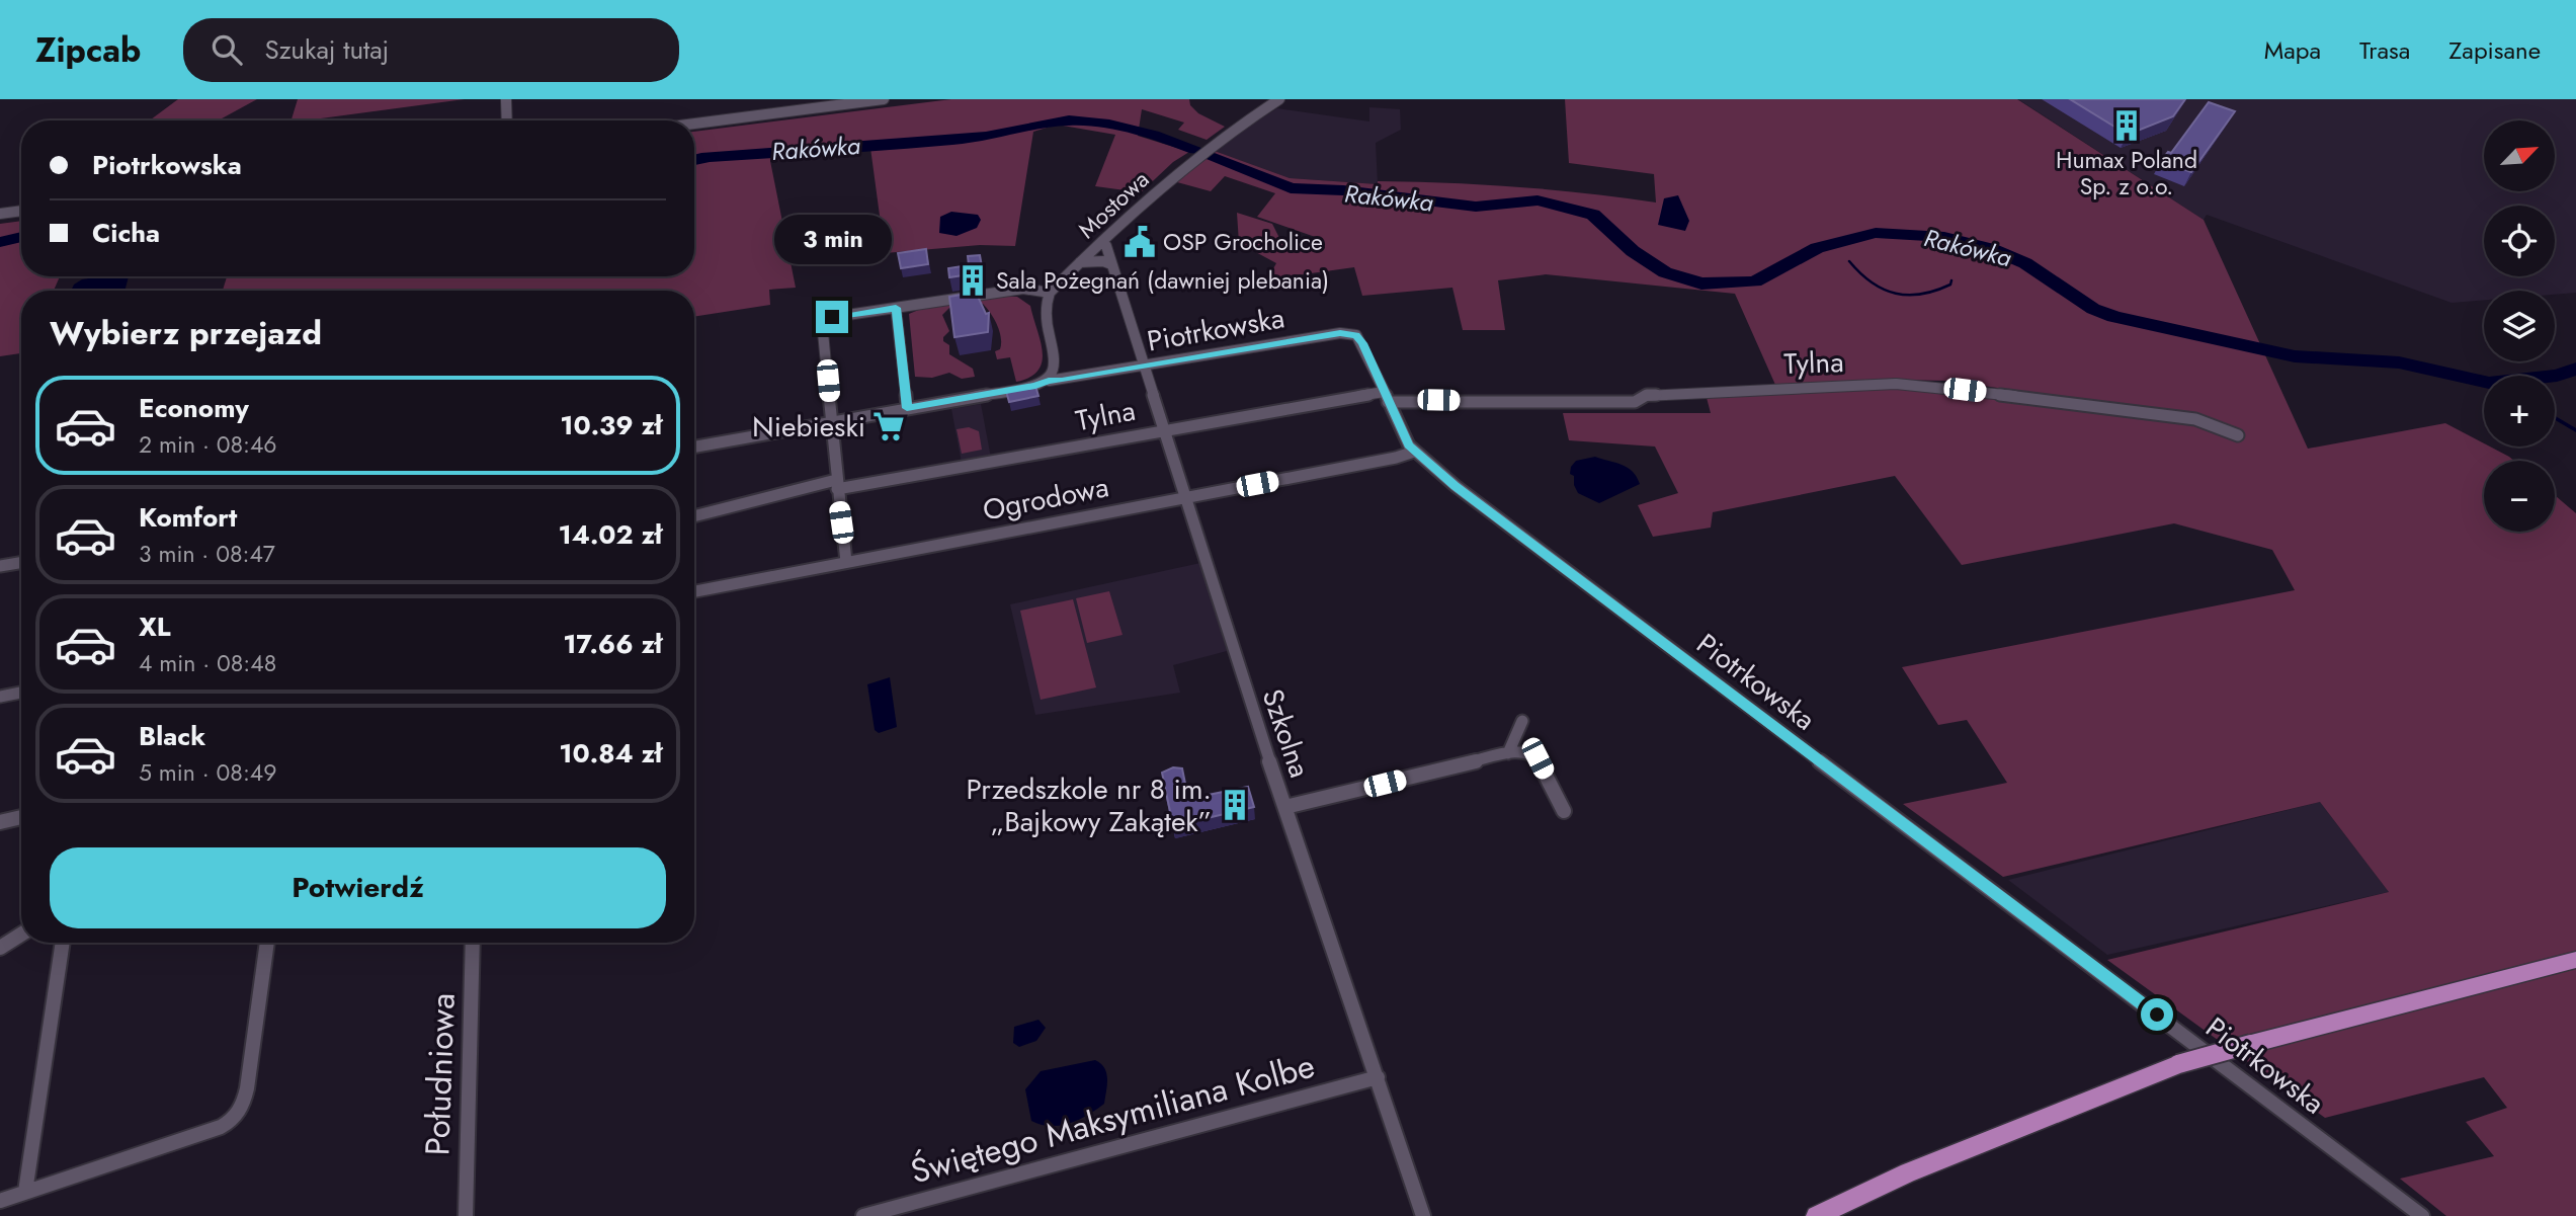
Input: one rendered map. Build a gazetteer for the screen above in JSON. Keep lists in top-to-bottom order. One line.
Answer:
{"streets":{"street":["Mostowa","Piotrkowska","Tylna","Ogrodowa","Szkolna","Południowa","Świętego Maksymiliana Kolbe"]},"crossings":[["Mostowa","Szkolna"],["Piotrkowska","Tylna"],["Piotrkowska","Ogrodowa"],["Piotrkowska","Szkolna"],["Tylna","Szkolna"],["Ogrodowa","Szkolna"],["Szkolna","Świętego Maksymiliana Kolbe"]],"water":["Rakówka"],"places":{"building":["Humax Poland Sp. z o.o.","Sala Pożegnań (dawniej plebania)","Przedszkole nr 8 im. „Bajkowy Zakątek”"],"public building":["OSP Grocholice"],"supermarket":["Niebieski"]},"north":"top right","page":{"header":"Zipcab","search":"Szukaj tutaj","nav":["Mapa","Trasa","Zapisane"],"map_buttons":["+","−"],"banner":["Piotrkowska","Cicha"],"bubble":"3 min","heading":"Wybierz przejazd","list":[{"name":"Economy","note":"2 min · 08:46","value":"10.39 zł"},{"name":"Komfort","note":"3 min · 08:47","value":"14.02 zł"},{"name":"XL","note":"4 min · 08:48","value":"17.66 zł"},{"name":"Black","note":"5 min · 08:49","value":"10.84 zł"}],"buttons":"Potwierdź"}}
